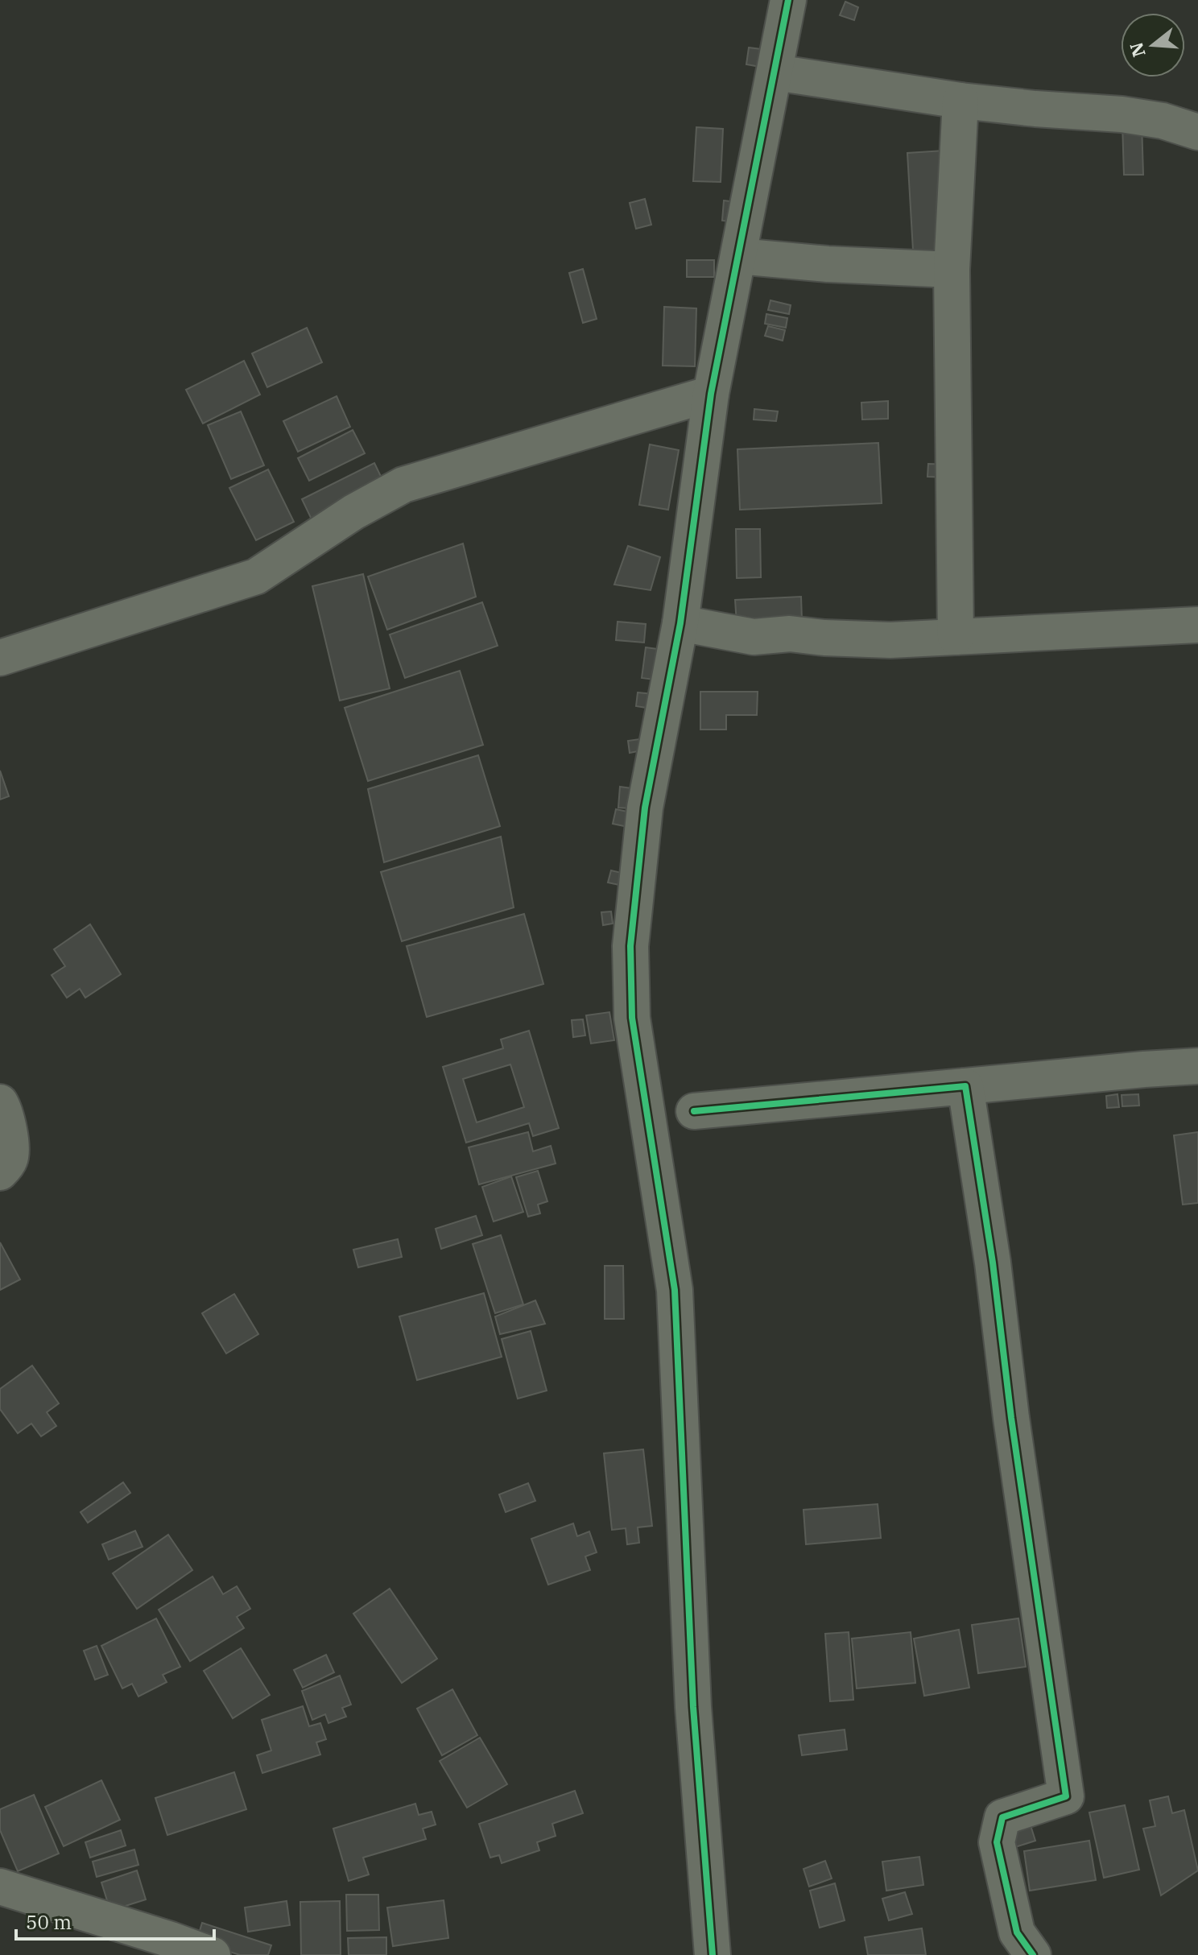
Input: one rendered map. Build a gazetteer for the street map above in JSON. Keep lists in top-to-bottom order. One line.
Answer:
{"scale_bar":"50 m","north":"left"}
